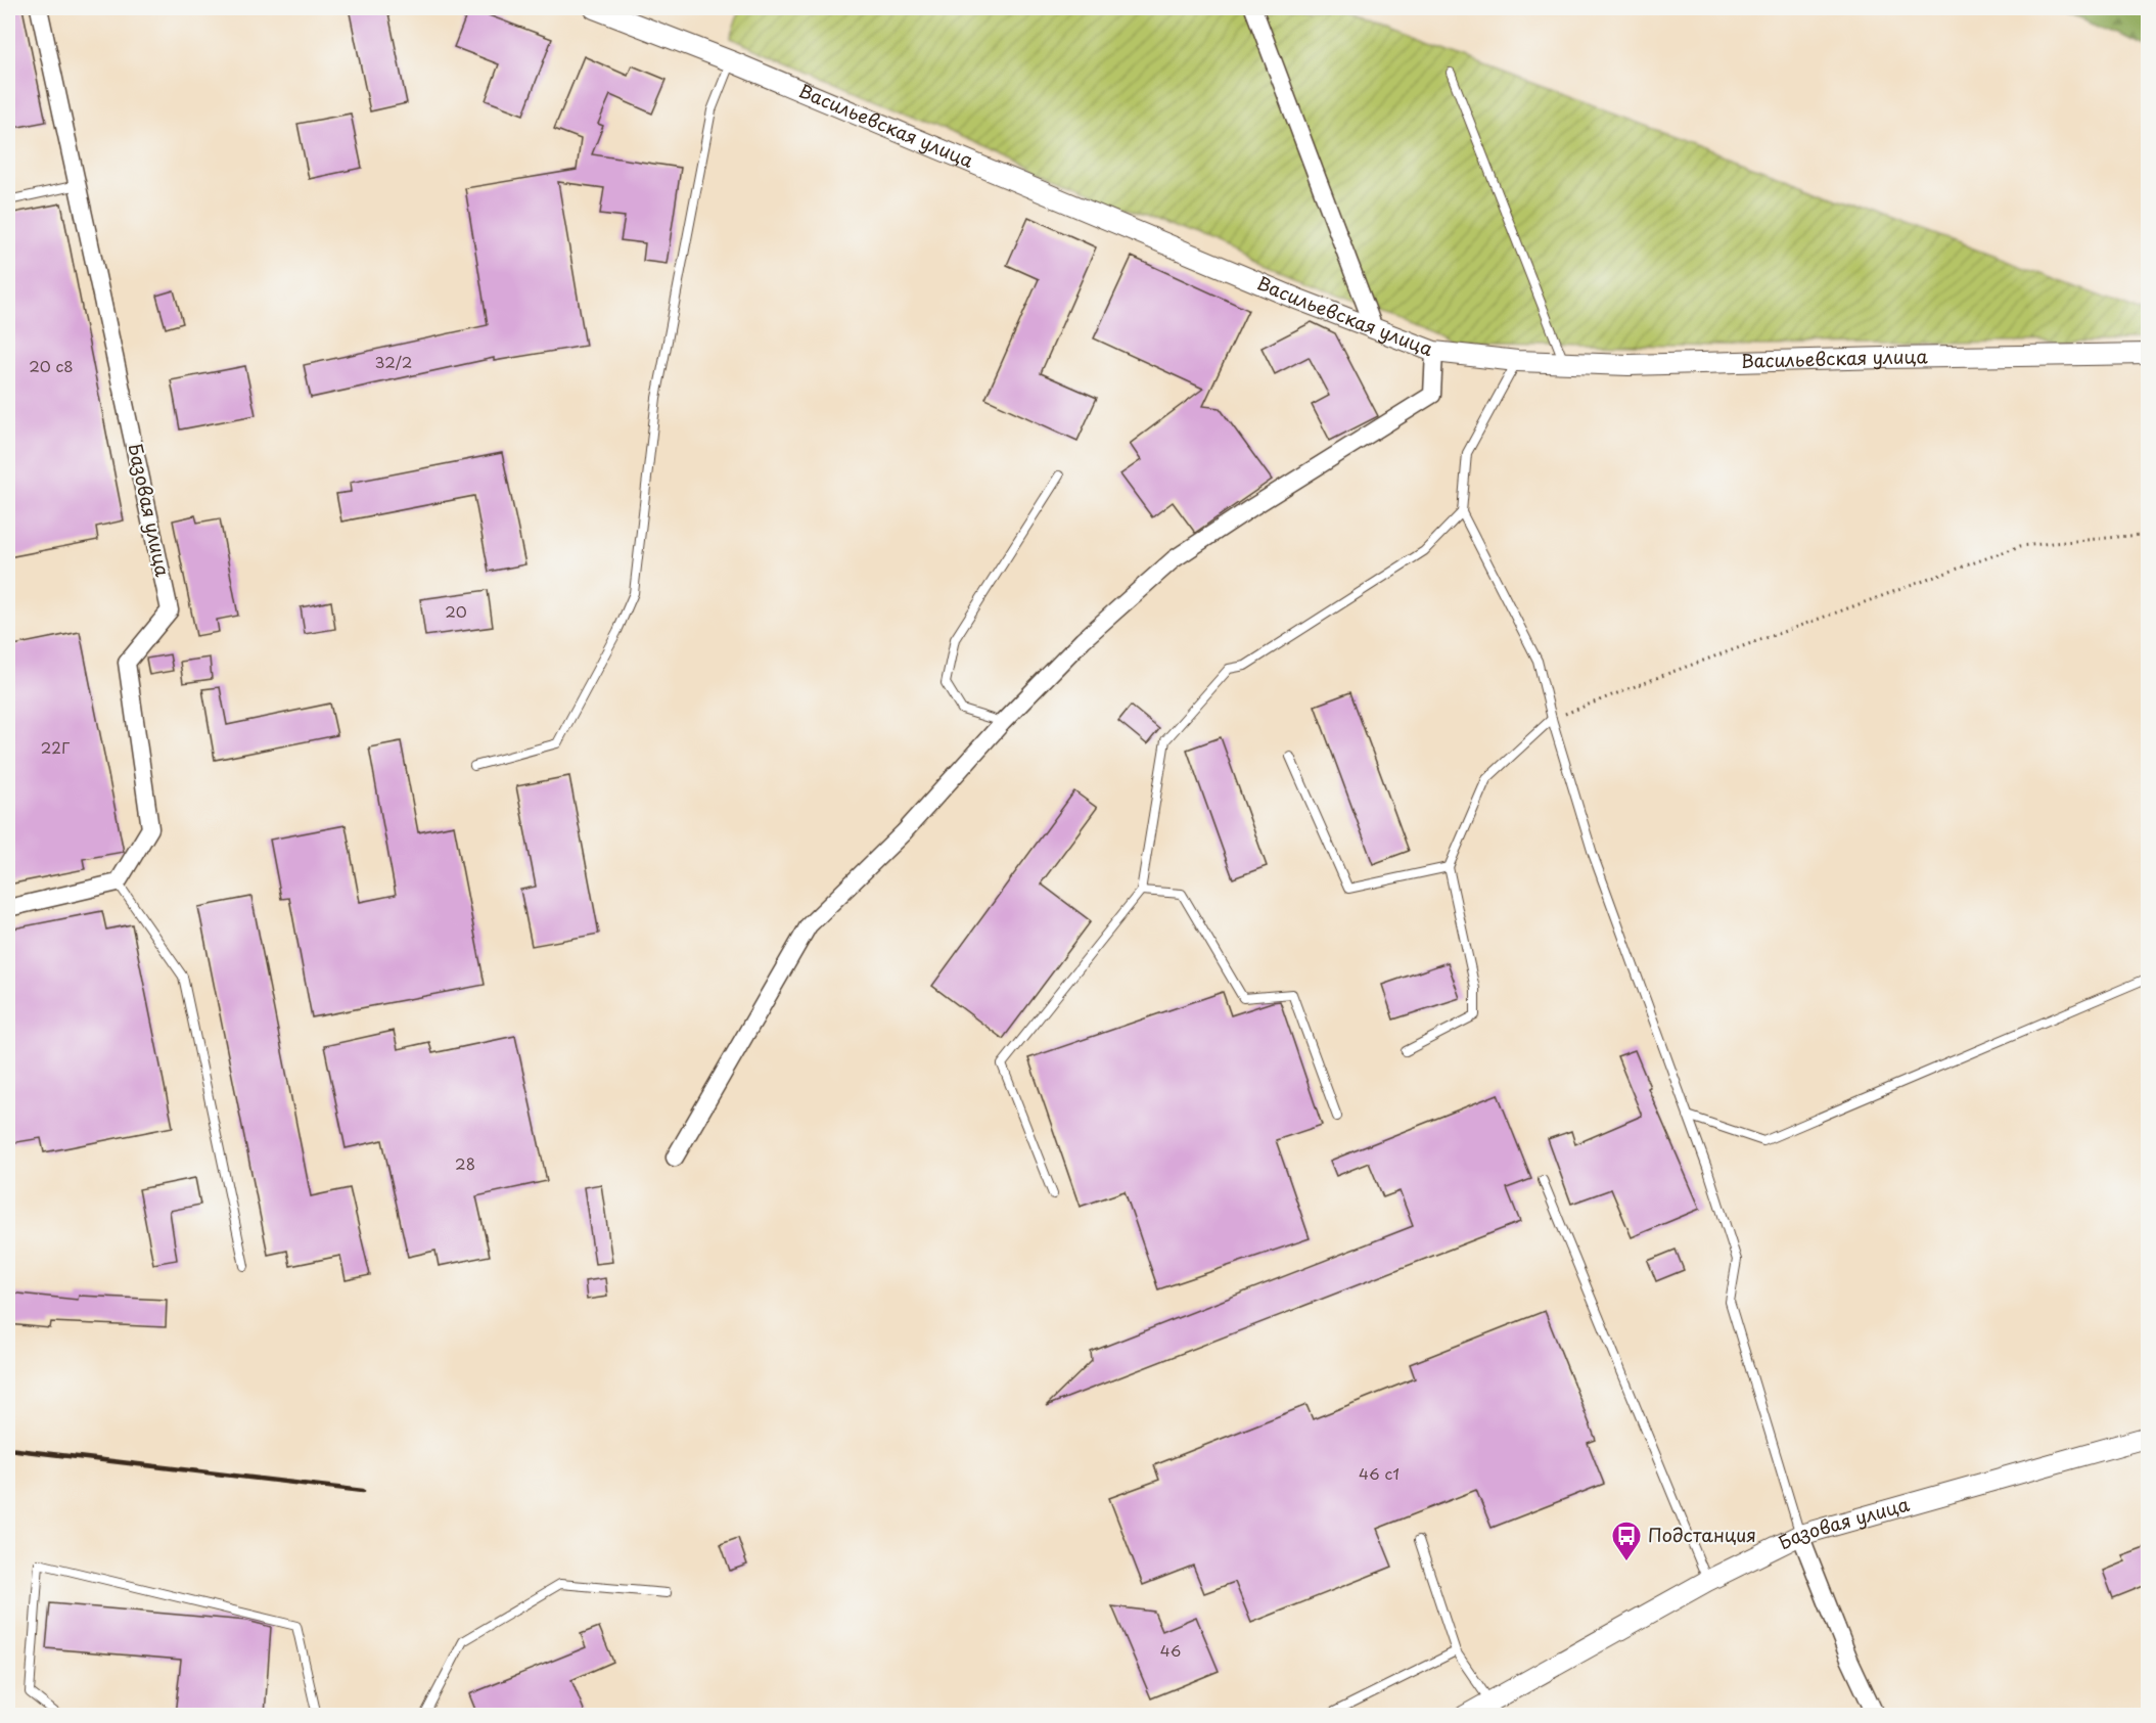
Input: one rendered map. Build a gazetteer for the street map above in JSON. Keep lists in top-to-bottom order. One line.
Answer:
{"streets":{"street":["Васильевская улица","Базовая улица"]},"places":{"bus stop":["Подстанция"]},"house_numbers":["32/2","20 с8","20","22Г","28","46 с1","46"]}
